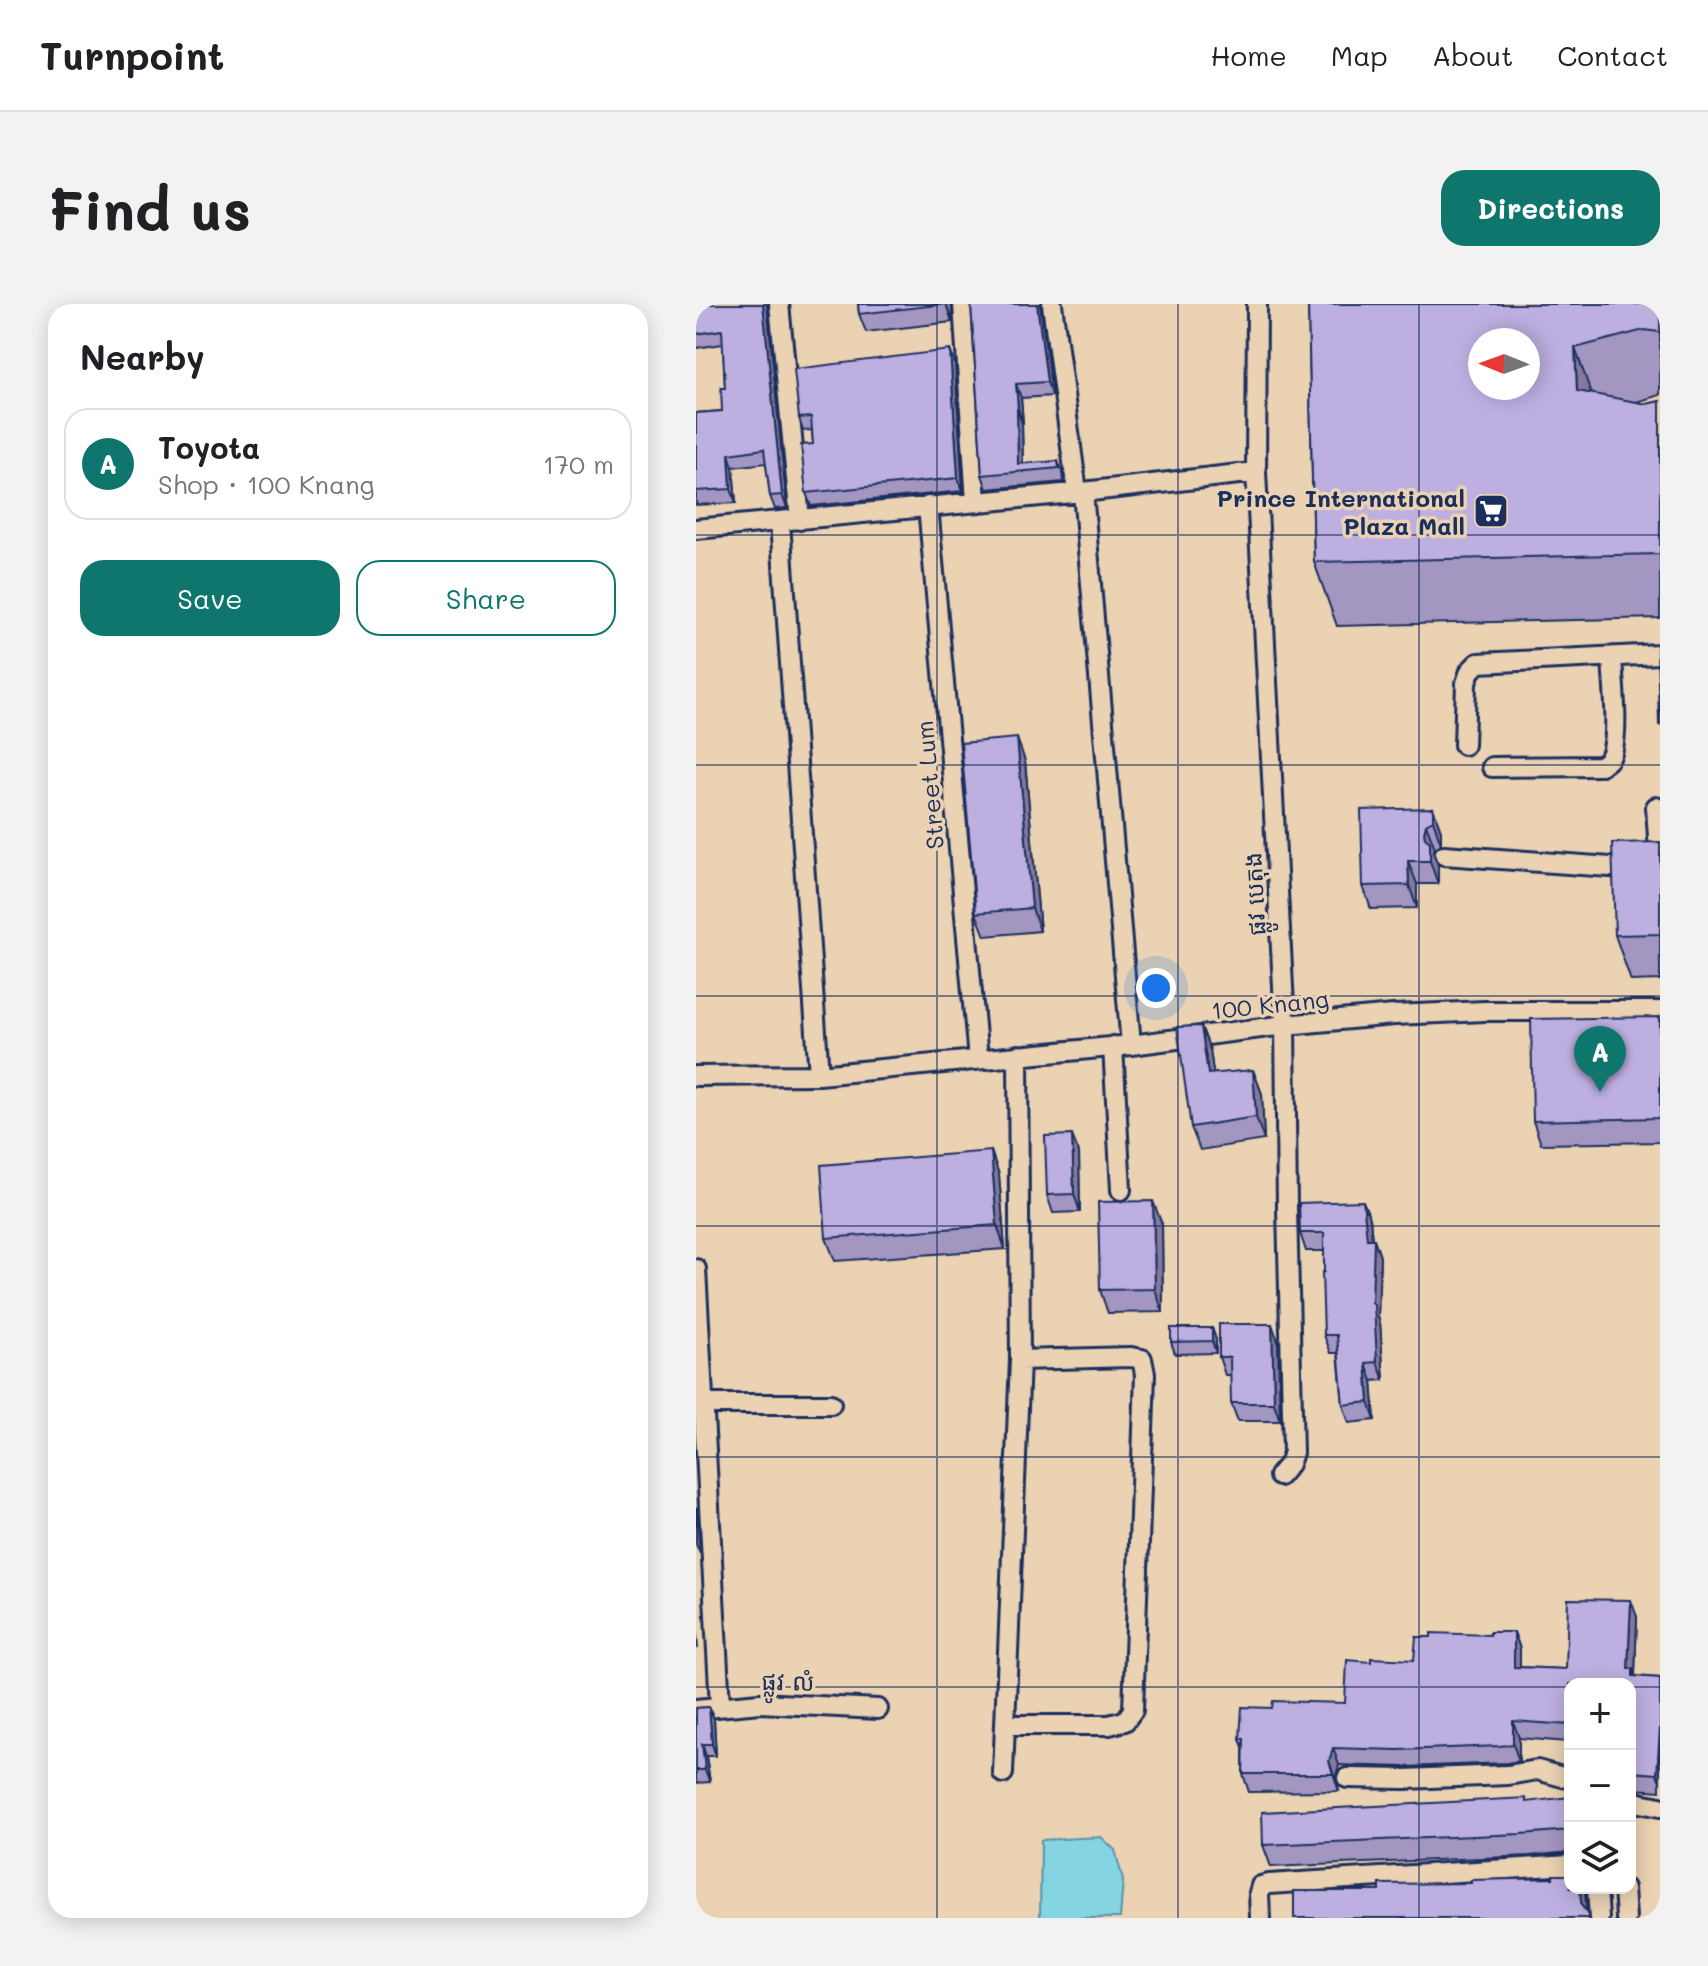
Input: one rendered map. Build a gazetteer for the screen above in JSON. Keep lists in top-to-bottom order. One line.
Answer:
{"streets":{"street":["Street Lum","ផ្លូវ បេតុង","100 Knang","ផ្លូវ លំ"]},"crossings":[["Street Lum","100 Knang"],["ផ្លូវ បេតុង","100 Knang"]],"places":{"supermarket":["Prince International Plaza Mall"]},"north":"left","page":{"header":"Turnpoint","nav":["Home","Map","About","Contact"],"buttons":["Directions",["Save","Share"]],"title":"Find us","heading":"Nearby","list":[{"mark":"A","name":"Toyota","note":"Shop · 100 Knang","value":"170 m"}],"pins":"A","map_buttons":["+","−"]}}
